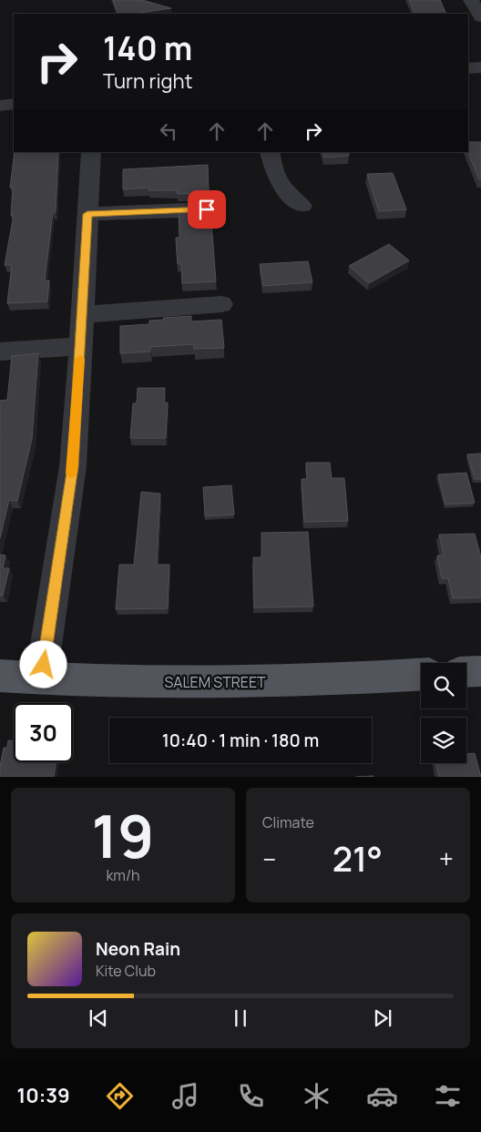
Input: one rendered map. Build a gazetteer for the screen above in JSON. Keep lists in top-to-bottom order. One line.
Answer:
{"streets":{"main road":["SALEM STREET"]},"page":{"turn":["140 m","Turn right"],"limit":"30","trip":"10:40 · 1 min · 180 m","tile":[["19","km/h"],"Climate"],"heat":["−","21°","+"],"song":["Neon Rain","Kite Club"],"tabs":"10:39"}}
